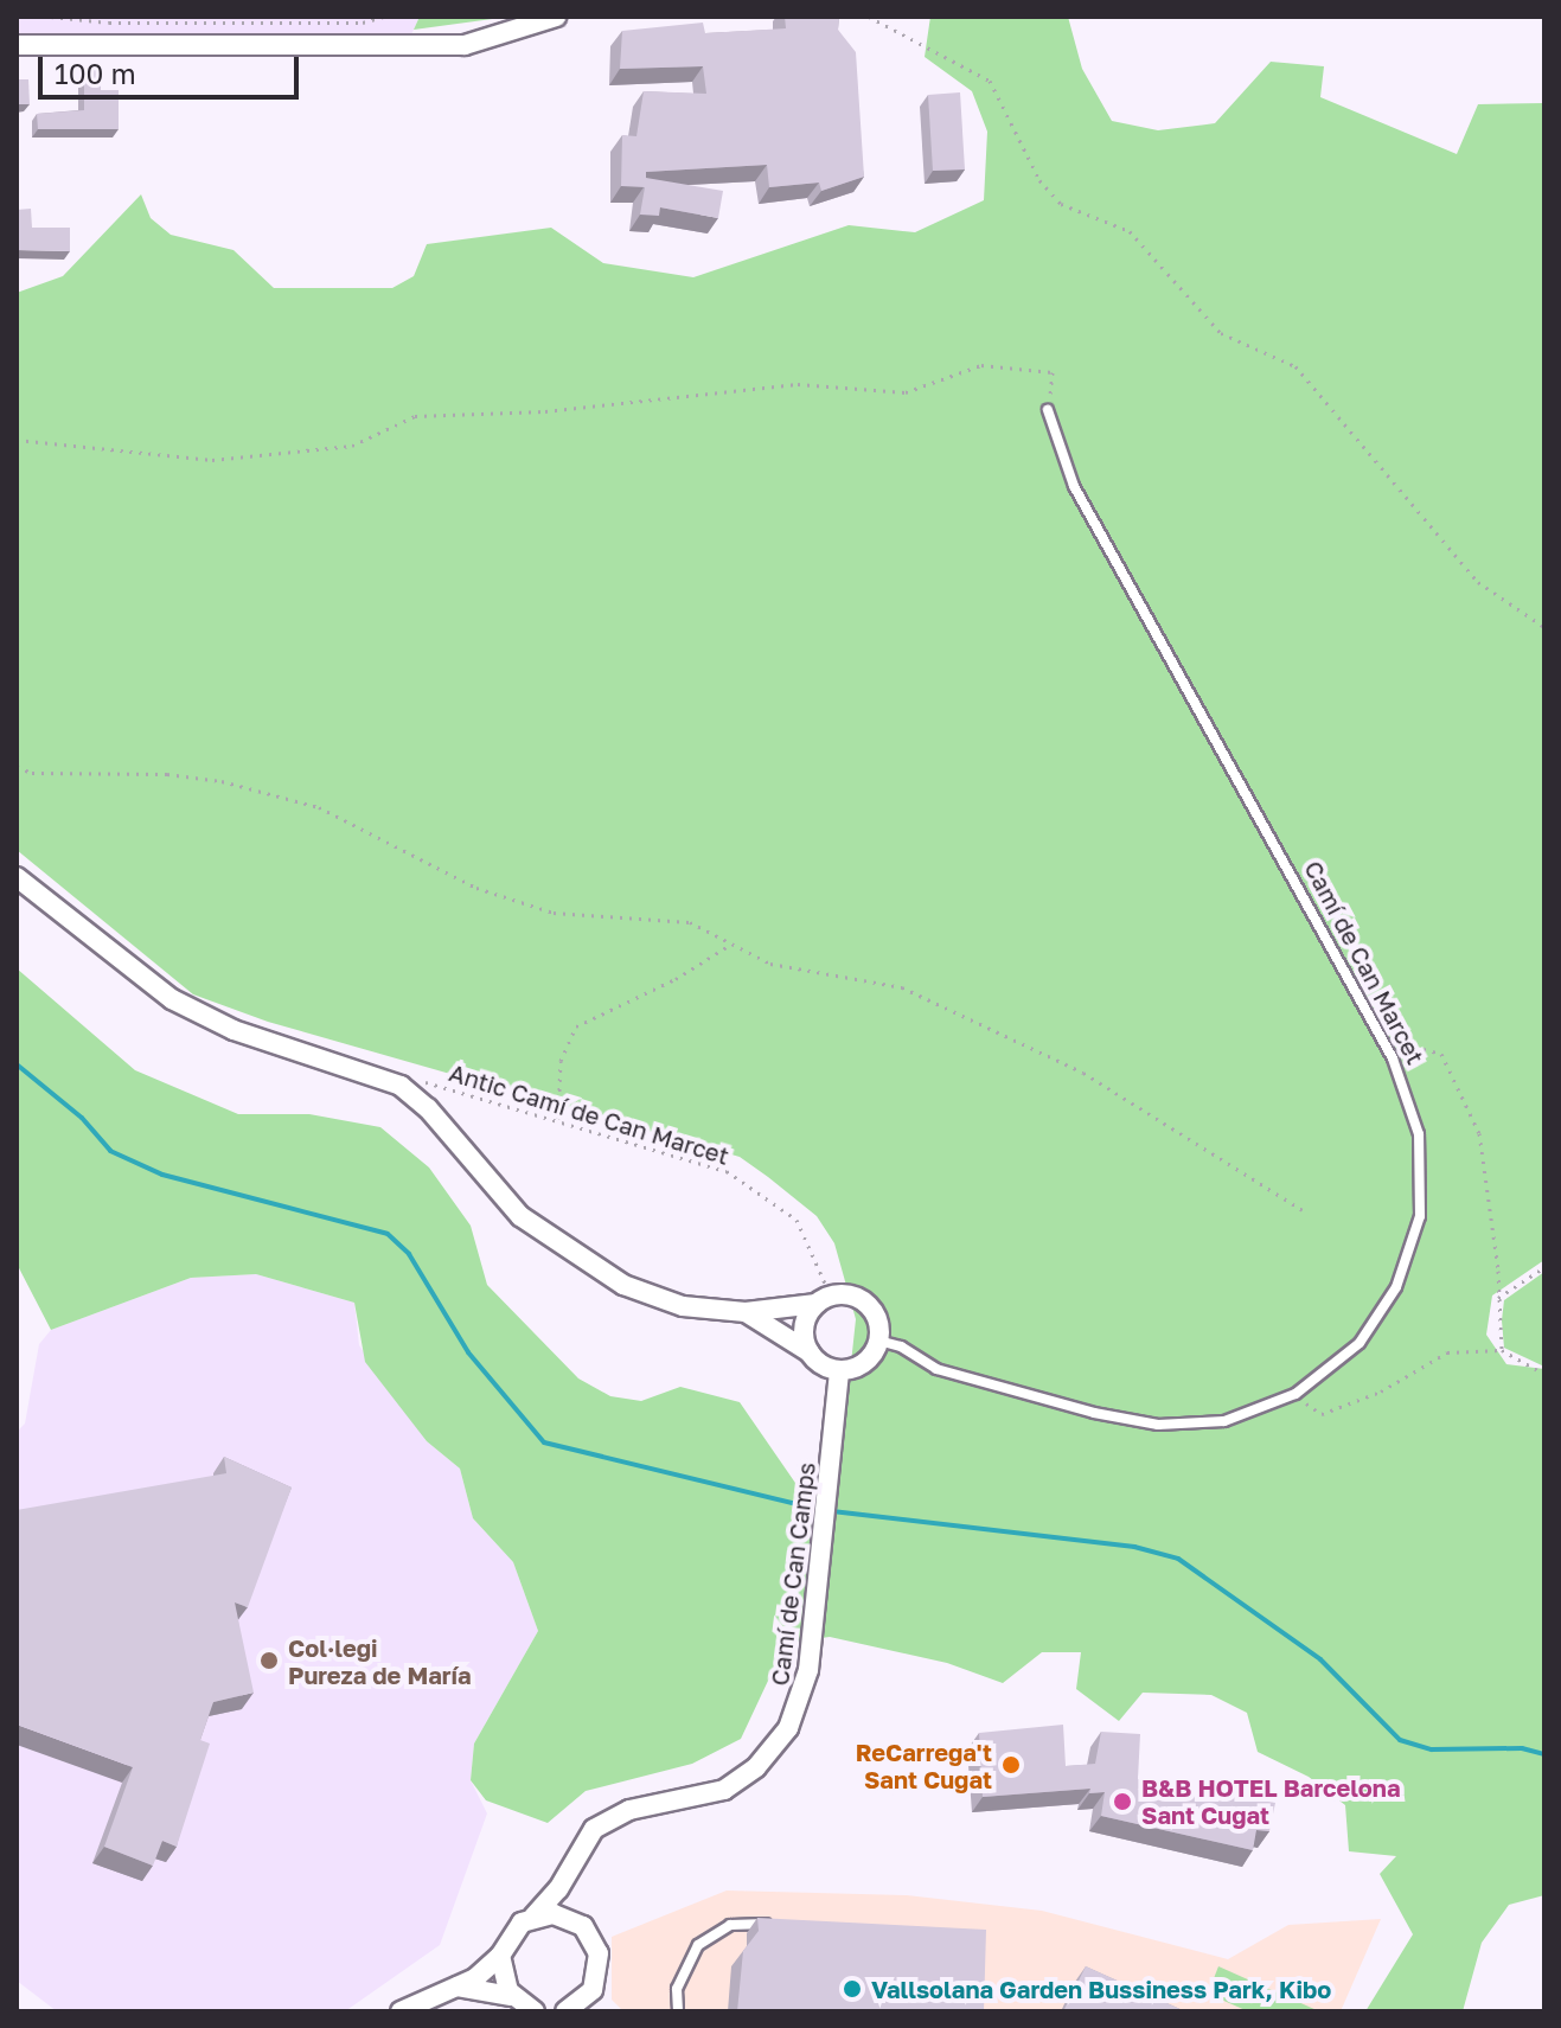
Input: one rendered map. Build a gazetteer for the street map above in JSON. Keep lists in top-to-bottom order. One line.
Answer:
{"streets":{"street":["Camí de Can Camps"],"lane":["Camí de Can Marcet"],"path":["Antic Camí de Can Marcet"]},"crossings":[["Camí de Can Marcet","Antic Camí de Can Marcet"],["Camí de Can Marcet","Camí de Can Camps"],["Antic Camí de Can Marcet","Camí de Can Camps"]],"places":["Col·legi Pureza de María","ReCarrega't Sant Cugat","B&B HOTEL Barcelona Sant Cugat","Vallsolana Garden Bussiness Park, Kibo"],"scale_bar":"100 m"}
